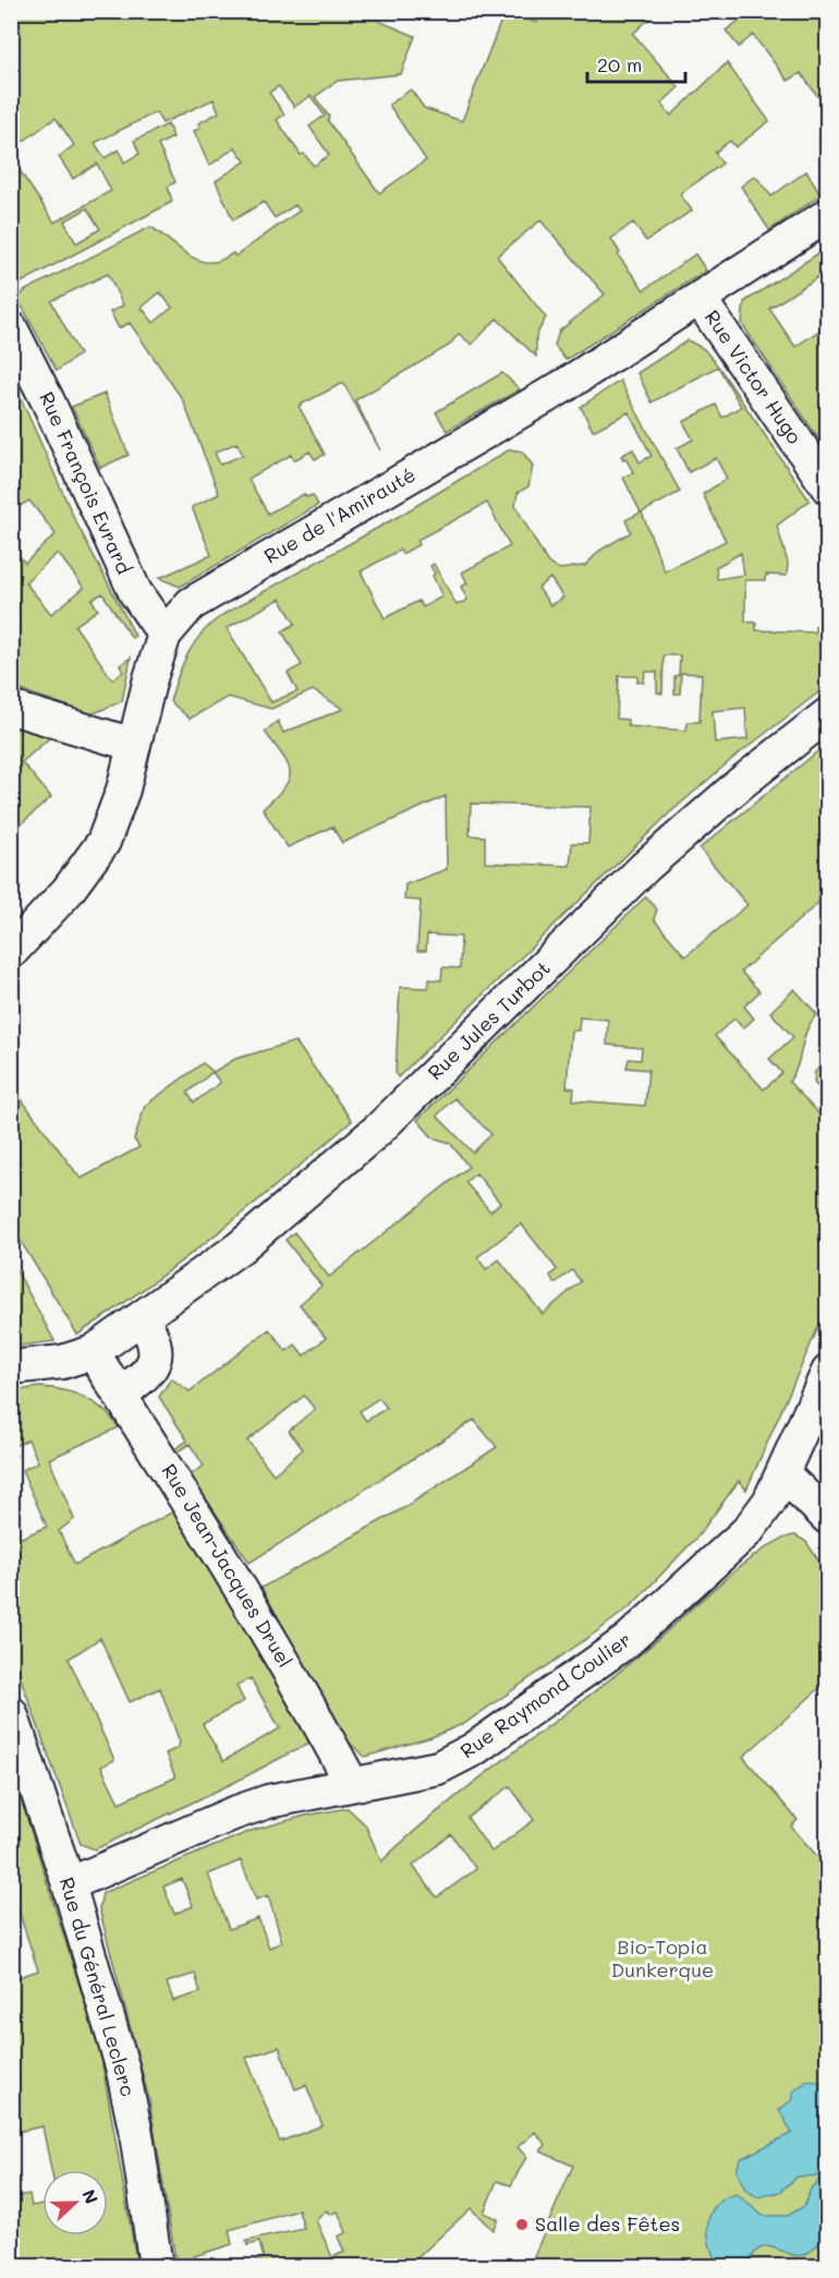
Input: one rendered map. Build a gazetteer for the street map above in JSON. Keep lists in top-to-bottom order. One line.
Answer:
{"streets":{"street":["Rue Victor Hugo","Rue François Evrard","Rue de l'Amirauté","Rue Jules Turbot","Rue Jean-Jacques Druel","Rue Raymond Coulier","Rue du Général Leclerc"]},"crossings":[["Rue Victor Hugo","Rue de l'Amirauté"],["Rue François Evrard","Rue de l'Amirauté"],["Rue Jules Turbot","Rue Jean-Jacques Druel"],["Rue Jean-Jacques Druel","Rue Raymond Coulier"],["Rue Raymond Coulier","Rue du Général Leclerc"]],"parks":["Bio-Topia Dunkerque"],"places":["Salle des Fêtes"],"scale_bar":"20 m","north":"right"}
